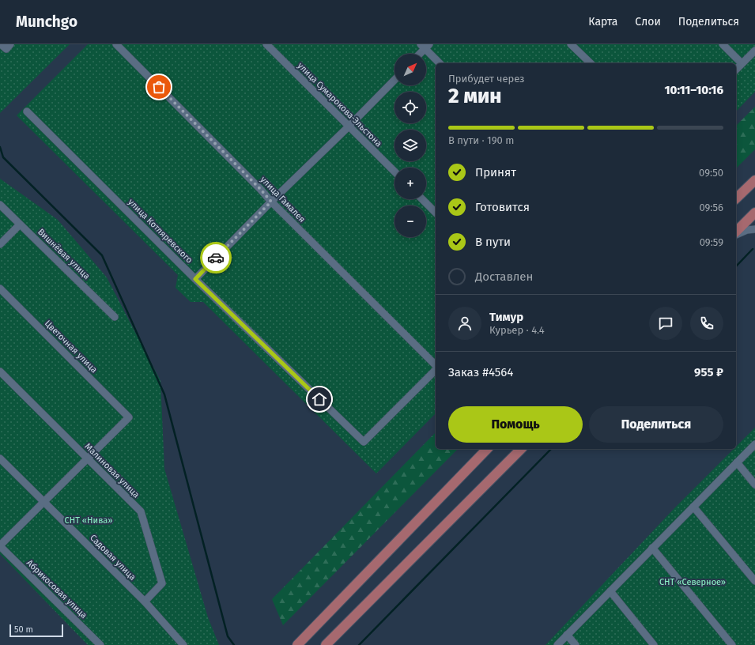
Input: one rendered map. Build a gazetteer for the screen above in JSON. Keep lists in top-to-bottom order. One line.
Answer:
{"streets":{"street":["улица Сумарокова-Эльстона","улица Гамалея","улица Котляревского","Вишнёвая улица","Цветочная улица","Малиновая улица","Садовая улица","Абрикосовая улица"]},"crossings":[["Цветочная улица","Малиновая улица"],["Малиновая улица","Садовая улица"]],"parks":["СНТ «Нива»","СНТ «Северное»"],"scale_bar":"50 m","north":"top right","page":{"header":"Munchgo","nav":["Карта","Слои","Поделиться"],"map_buttons":["+","−"],"heading":["2 мин","Прибудет через","10:11–10:16"],"panel":["Тимур","Курьер · 4.4","Заказ #4564","955 ₽"],"bar":"В пути · 190 m","list":[["Принят","09:50"],["Готовится","09:56"],["В пути","09:59"],"Доставлен"],"buttons":["Помощь","Поделиться"],"scale":"50 m"}}
